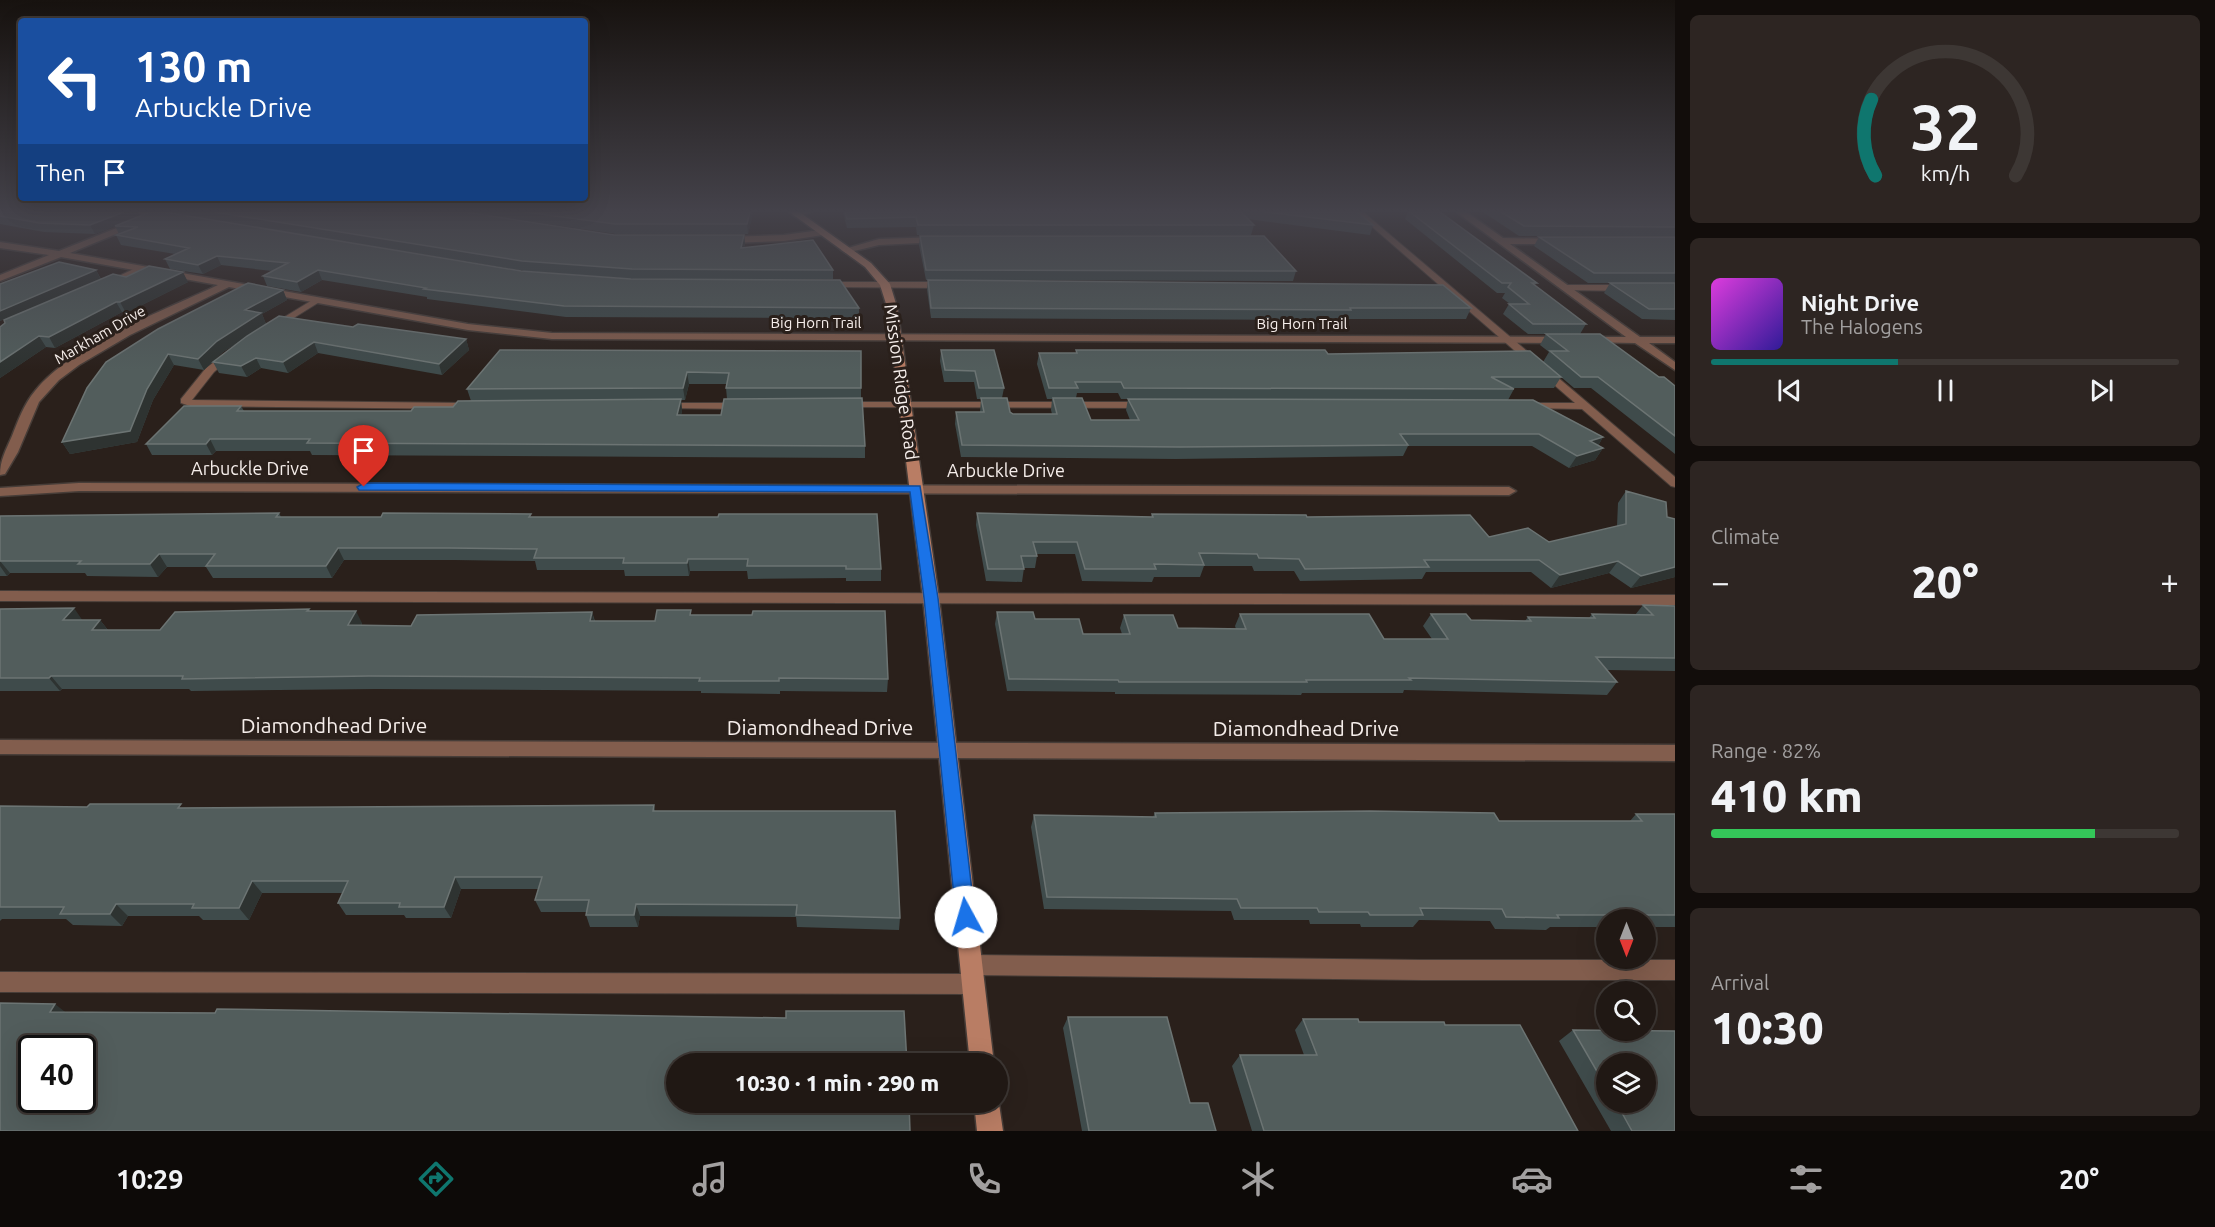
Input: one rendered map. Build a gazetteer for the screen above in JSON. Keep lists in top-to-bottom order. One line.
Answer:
{"streets":{"street":["Big Horn Trail","Markham Drive","Mission Ridge Road","Arbuckle Drive","Diamondhead Drive"]},"crossings":[["Big Horn Trail","Markham Drive"],["Big Horn Trail","Mission Ridge Road"],["Mission Ridge Road","Arbuckle Drive"],["Mission Ridge Road","Diamondhead Drive"]],"north":"bottom","page":{"turn":["130 m","Arbuckle Drive"],"then":"Then","song":["Night Drive","The Halogens"],"tile":["Climate",["Range · 82%","410 km"],["Arrival","10:30"]],"heat":["−","20°","+"],"limit":"40","trip":"10:30 · 1 min · 290 m","tabs":["10:29","20°"],"gauge":["32","km/h"]}}
